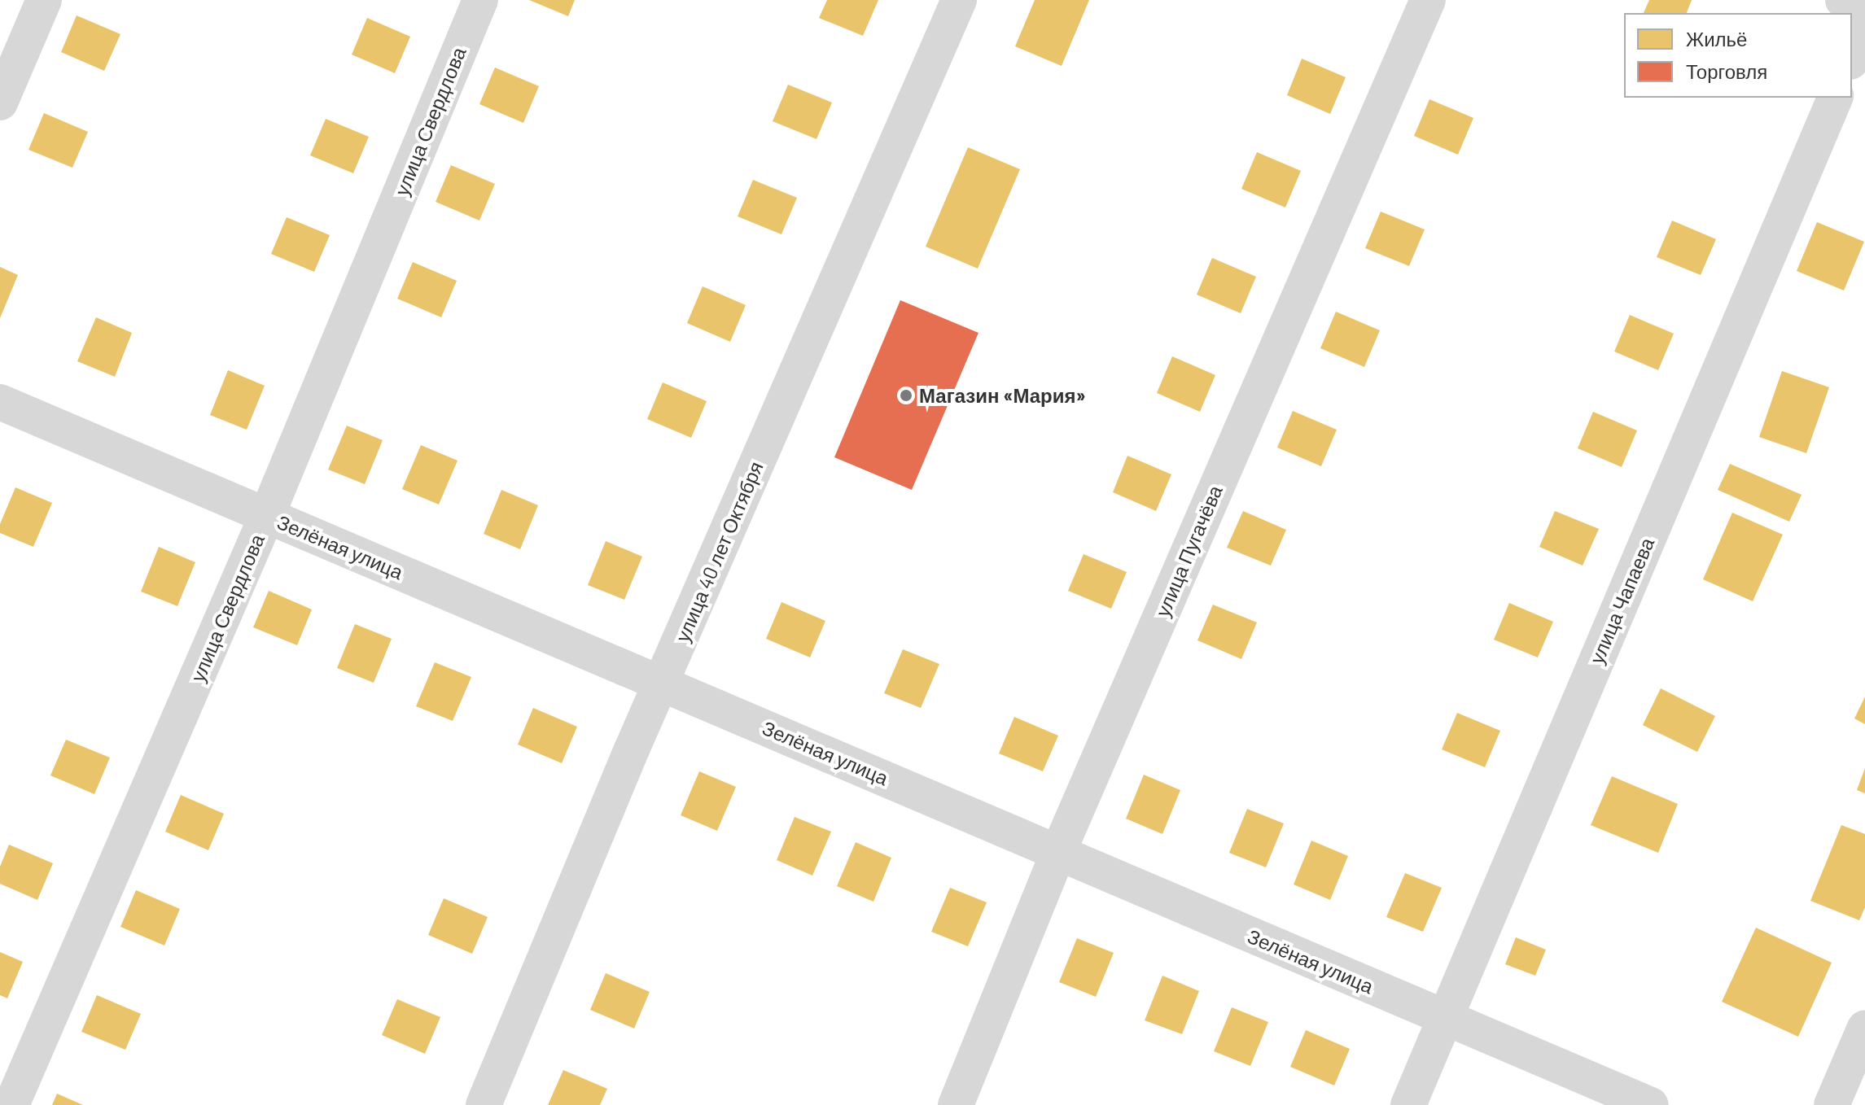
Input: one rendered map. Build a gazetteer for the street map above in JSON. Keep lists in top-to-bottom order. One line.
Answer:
{"streets":{"street":["улица Свердлова","Зелёная улица","улица Пугачёва","улица 40 лет Октября","улица Чапаева"]},"crossings":[["улица Свердлова","Зелёная улица"],["Зелёная улица","улица Пугачёва"],["Зелёная улица","улица 40 лет Октября"],["Зелёная улица","улица Чапаева"]],"places":["Магазин «Мария»"],"legend":["Жильё","Торговля"]}
